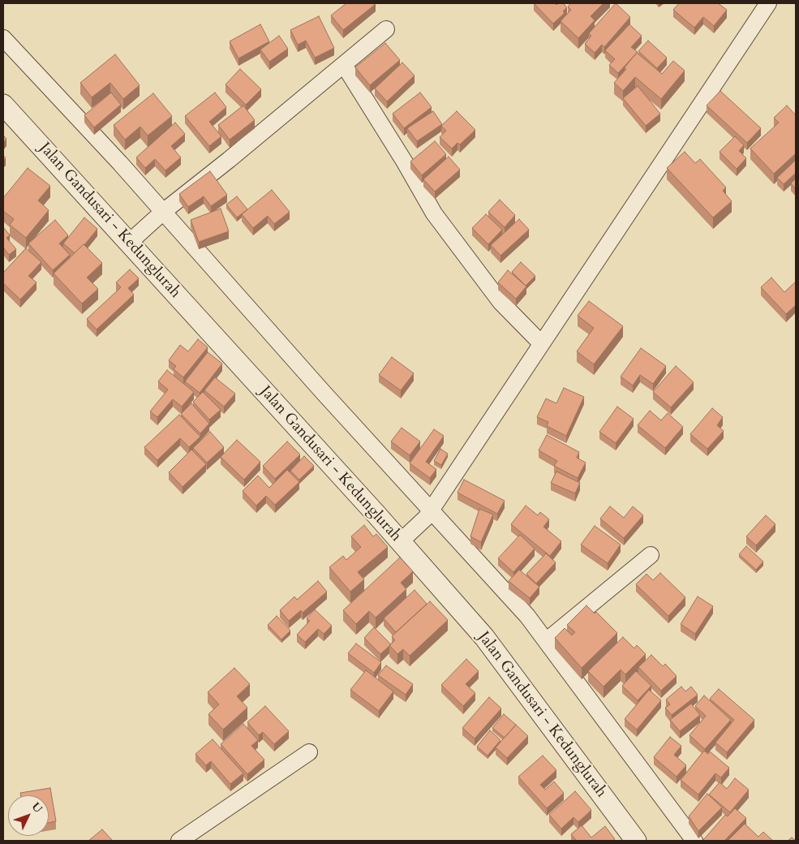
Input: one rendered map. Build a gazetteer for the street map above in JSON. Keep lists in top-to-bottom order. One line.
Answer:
{"streets":{"street":["Jalan Gandusari - Kedunglurah"]},"north":"top right"}
